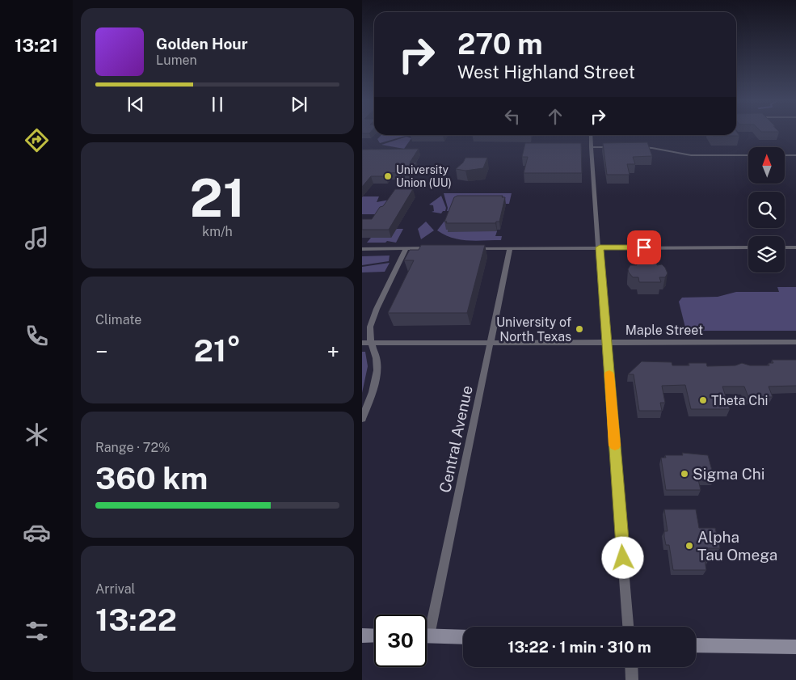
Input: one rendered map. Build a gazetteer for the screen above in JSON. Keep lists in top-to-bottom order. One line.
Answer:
{"streets":{"street":["Maple Street","Central Avenue"]},"crossings":[["Maple Street","Central Avenue"]],"places":["University Union (UU)","University of North Texas","Theta Chi","Sigma Chi","Alpha Tau Omega"],"north":"top","page":{"tabs":"13:21","turn":["270 m","West Highland Street"],"song":["Golden Hour","Lumen"],"tile":[["21","km/h"],"Climate",["Range · 72%","360 km"],["Arrival","13:22"]],"heat":["−","21°","+"],"limit":"30","trip":"13:22 · 1 min · 310 m"}}
